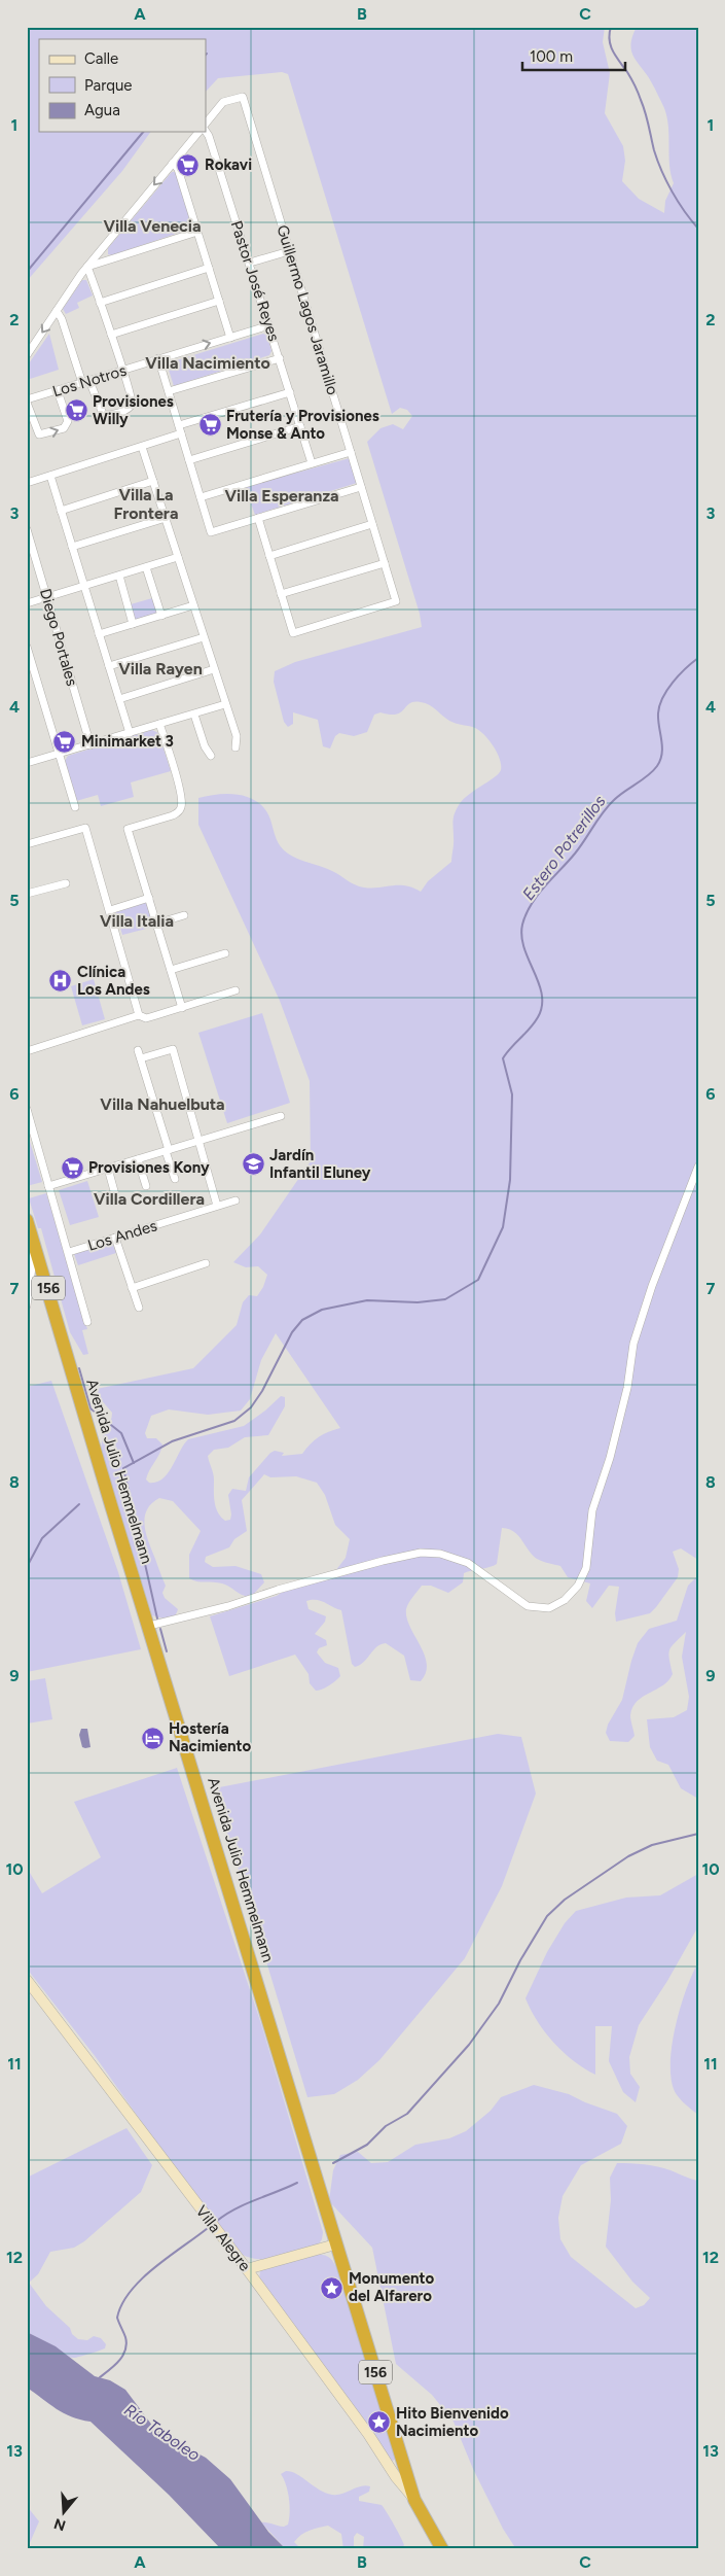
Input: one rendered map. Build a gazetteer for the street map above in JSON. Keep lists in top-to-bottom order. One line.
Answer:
{"streets":{"highway":["156","Avenida Julio Hemmelmann"],"main road":["Villa Alegre"],"street":["Pastor José Reyes","Guillermo Lagos Jaramillo","Los Notros","Diego Portales","Los Andes"]},"crossings":[["Pastor José Reyes","Los Notros"],["156","Avenida Julio Hemmelmann"],["156","Villa Alegre"],["Avenida Julio Hemmelmann","Villa Alegre"]],"districts":["Villa Venecia","Villa Nacimiento","Villa La Frontera","Villa Esperanza","Villa Rayen","Villa Italia","Villa Nahuelbuta","Villa Cordillera"],"water":["Estero Potrerillos","Río Taboleo"],"places":{"supermarket":["Rokavi","Provisiones Willy","Frutería y Provisiones Monse & Anto","Minimarket 3","Provisiones Kony"],"hospital":["Clínica Los Andes"],"school or university":["Jardín Infantil Eluney"],"hotel":["Hostería Nacimiento"],"place":["Monumento del Alfarero","Hito Bienvenido Nacimiento"]},"legend":["Calle","Parque","Agua"],"scale_bar":"100 m","north":"bottom","grid":{"columns":["A","B","C"],"rows":["1","2","3","4","5","6","7","8","9","10","11","12","13"]}}
